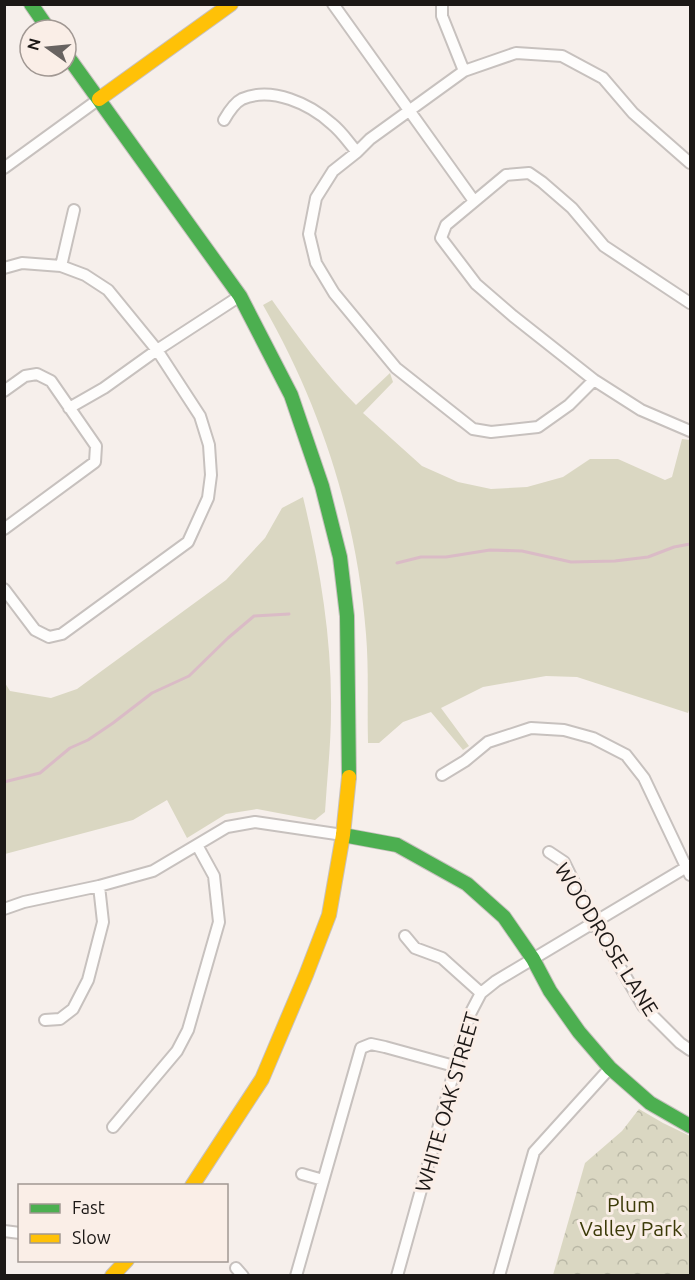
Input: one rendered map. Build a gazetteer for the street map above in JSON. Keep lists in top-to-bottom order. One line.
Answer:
{"streets":{"street":["WOODROSE LANE","WHITE OAK STREET"]},"crossings":[["WOODROSE LANE","WHITE OAK STREET"]],"parks":["Plum Valley Park"],"legend":["Fast","Slow"],"north":"left"}
